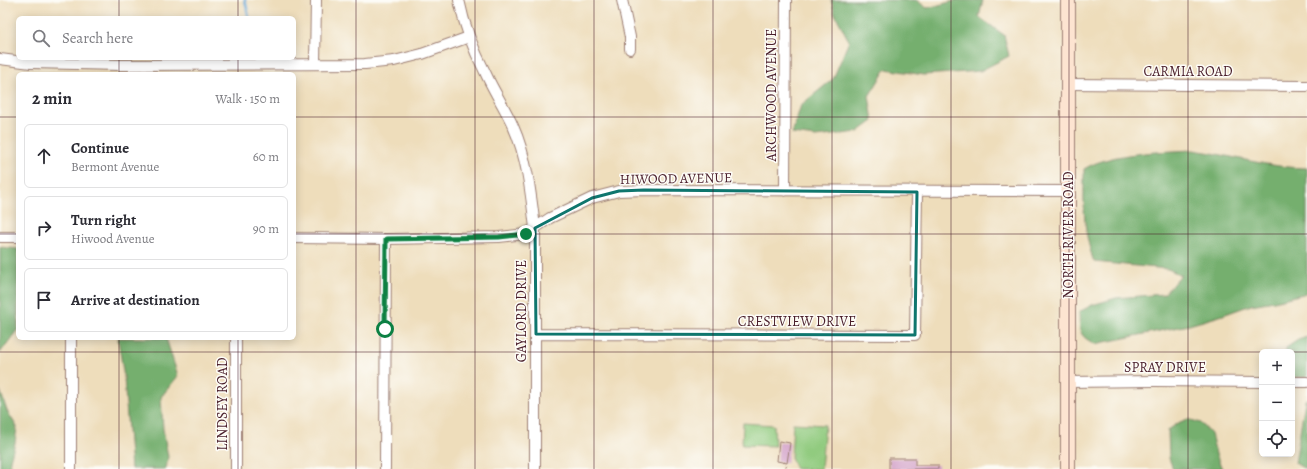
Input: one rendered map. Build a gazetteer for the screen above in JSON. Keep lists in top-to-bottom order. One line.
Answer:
{"streets":{"street":["CARMIA ROAD","ARCHWOOD AVENUE","HIWOOD AVENUE","NORTH RIVER ROAD","GAYLORD DRIVE","CRESTVIEW DRIVE","SPRAY DRIVE","LINDSEY ROAD"]},"crossings":[["CARMIA ROAD","NORTH RIVER ROAD"],["ARCHWOOD AVENUE","HIWOOD AVENUE"],["HIWOOD AVENUE","NORTH RIVER ROAD"],["HIWOOD AVENUE","GAYLORD DRIVE"],["HIWOOD AVENUE","CRESTVIEW DRIVE"],["NORTH RIVER ROAD","SPRAY DRIVE"],["GAYLORD DRIVE","CRESTVIEW DRIVE"]],"page":{"search":"Search here","heading":["2 min","Walk · 150 m"],"list":[["Continue","Bermont Avenue","60 m"],["Turn right","Hiwood Avenue","90 m"],"Arrive at destination"],"map_buttons":["+","−"]}}
